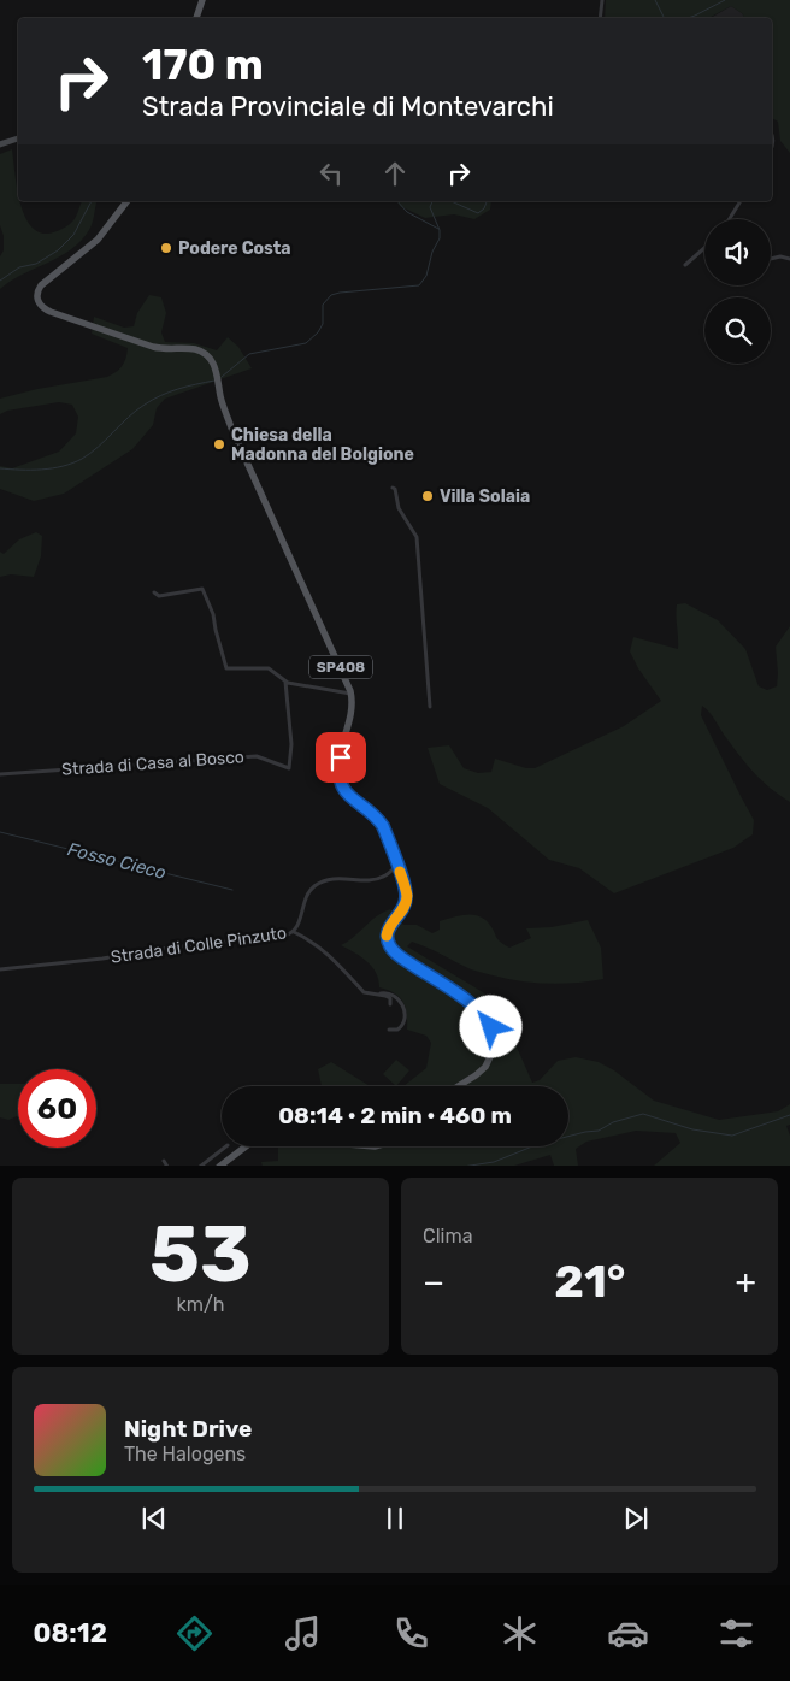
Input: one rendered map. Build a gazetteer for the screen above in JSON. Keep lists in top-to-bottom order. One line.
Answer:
{"streets":{"main road":["SP408"],"street":["Strada di Casa al Bosco","Strada di Colle Pinzuto"]},"crossings":[["SP408","Strada di Colle Pinzuto"]],"water":["Fosso Cieco"],"places":["Podere Costa","Chiesa della Madonna del Bolgione","Villa Solaia"],"page":{"turn":["170 m","Strada Provinciale di Montevarchi"],"limit":"60","trip":"08:14 · 2 min · 460 m","tile":[["53","km/h"],"Clima"],"heat":["−","21°","+"],"song":["Night Drive","The Halogens"],"tabs":"08:12"}}
